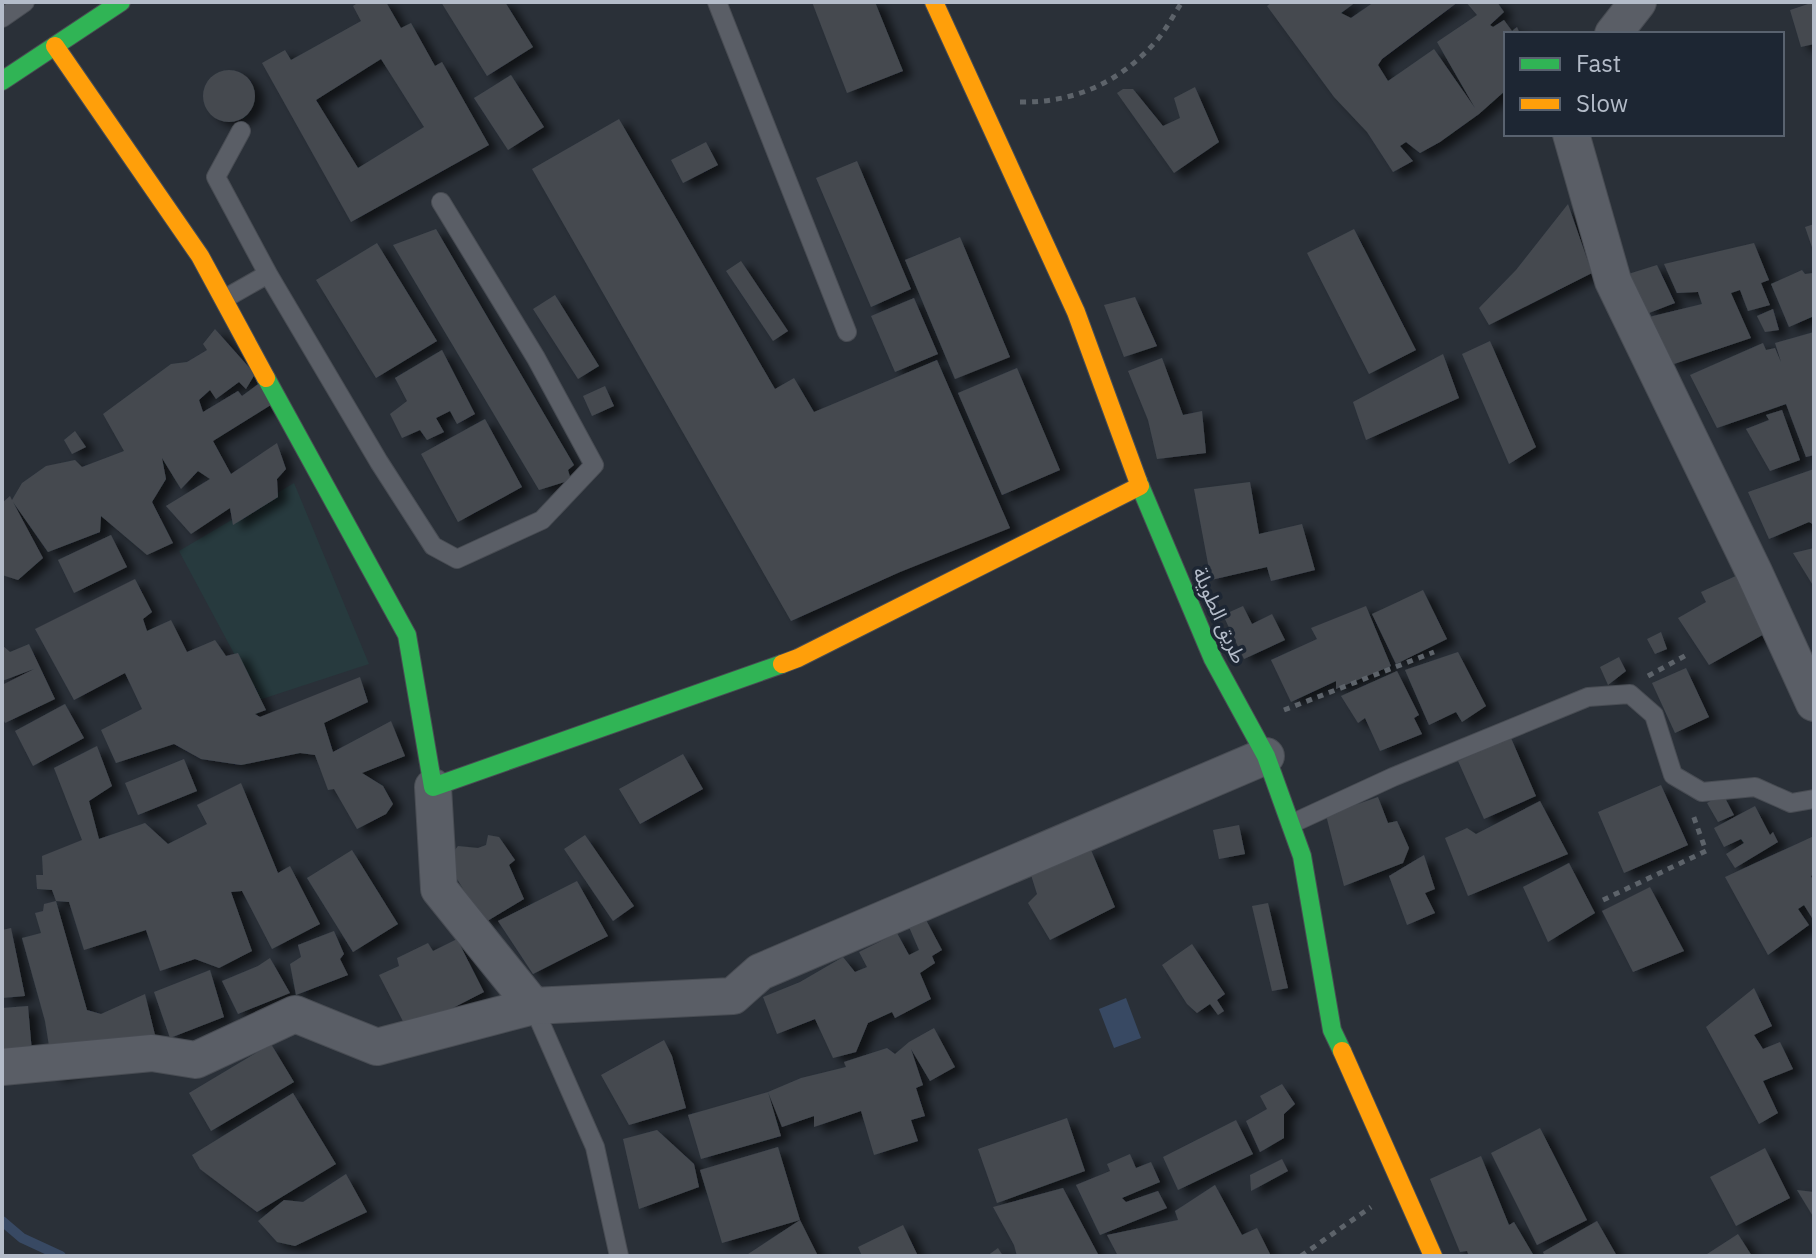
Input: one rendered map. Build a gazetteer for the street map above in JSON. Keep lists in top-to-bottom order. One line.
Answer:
{"streets":{"street":["طريق الطويلة"]},"legend":["Fast","Slow"]}
